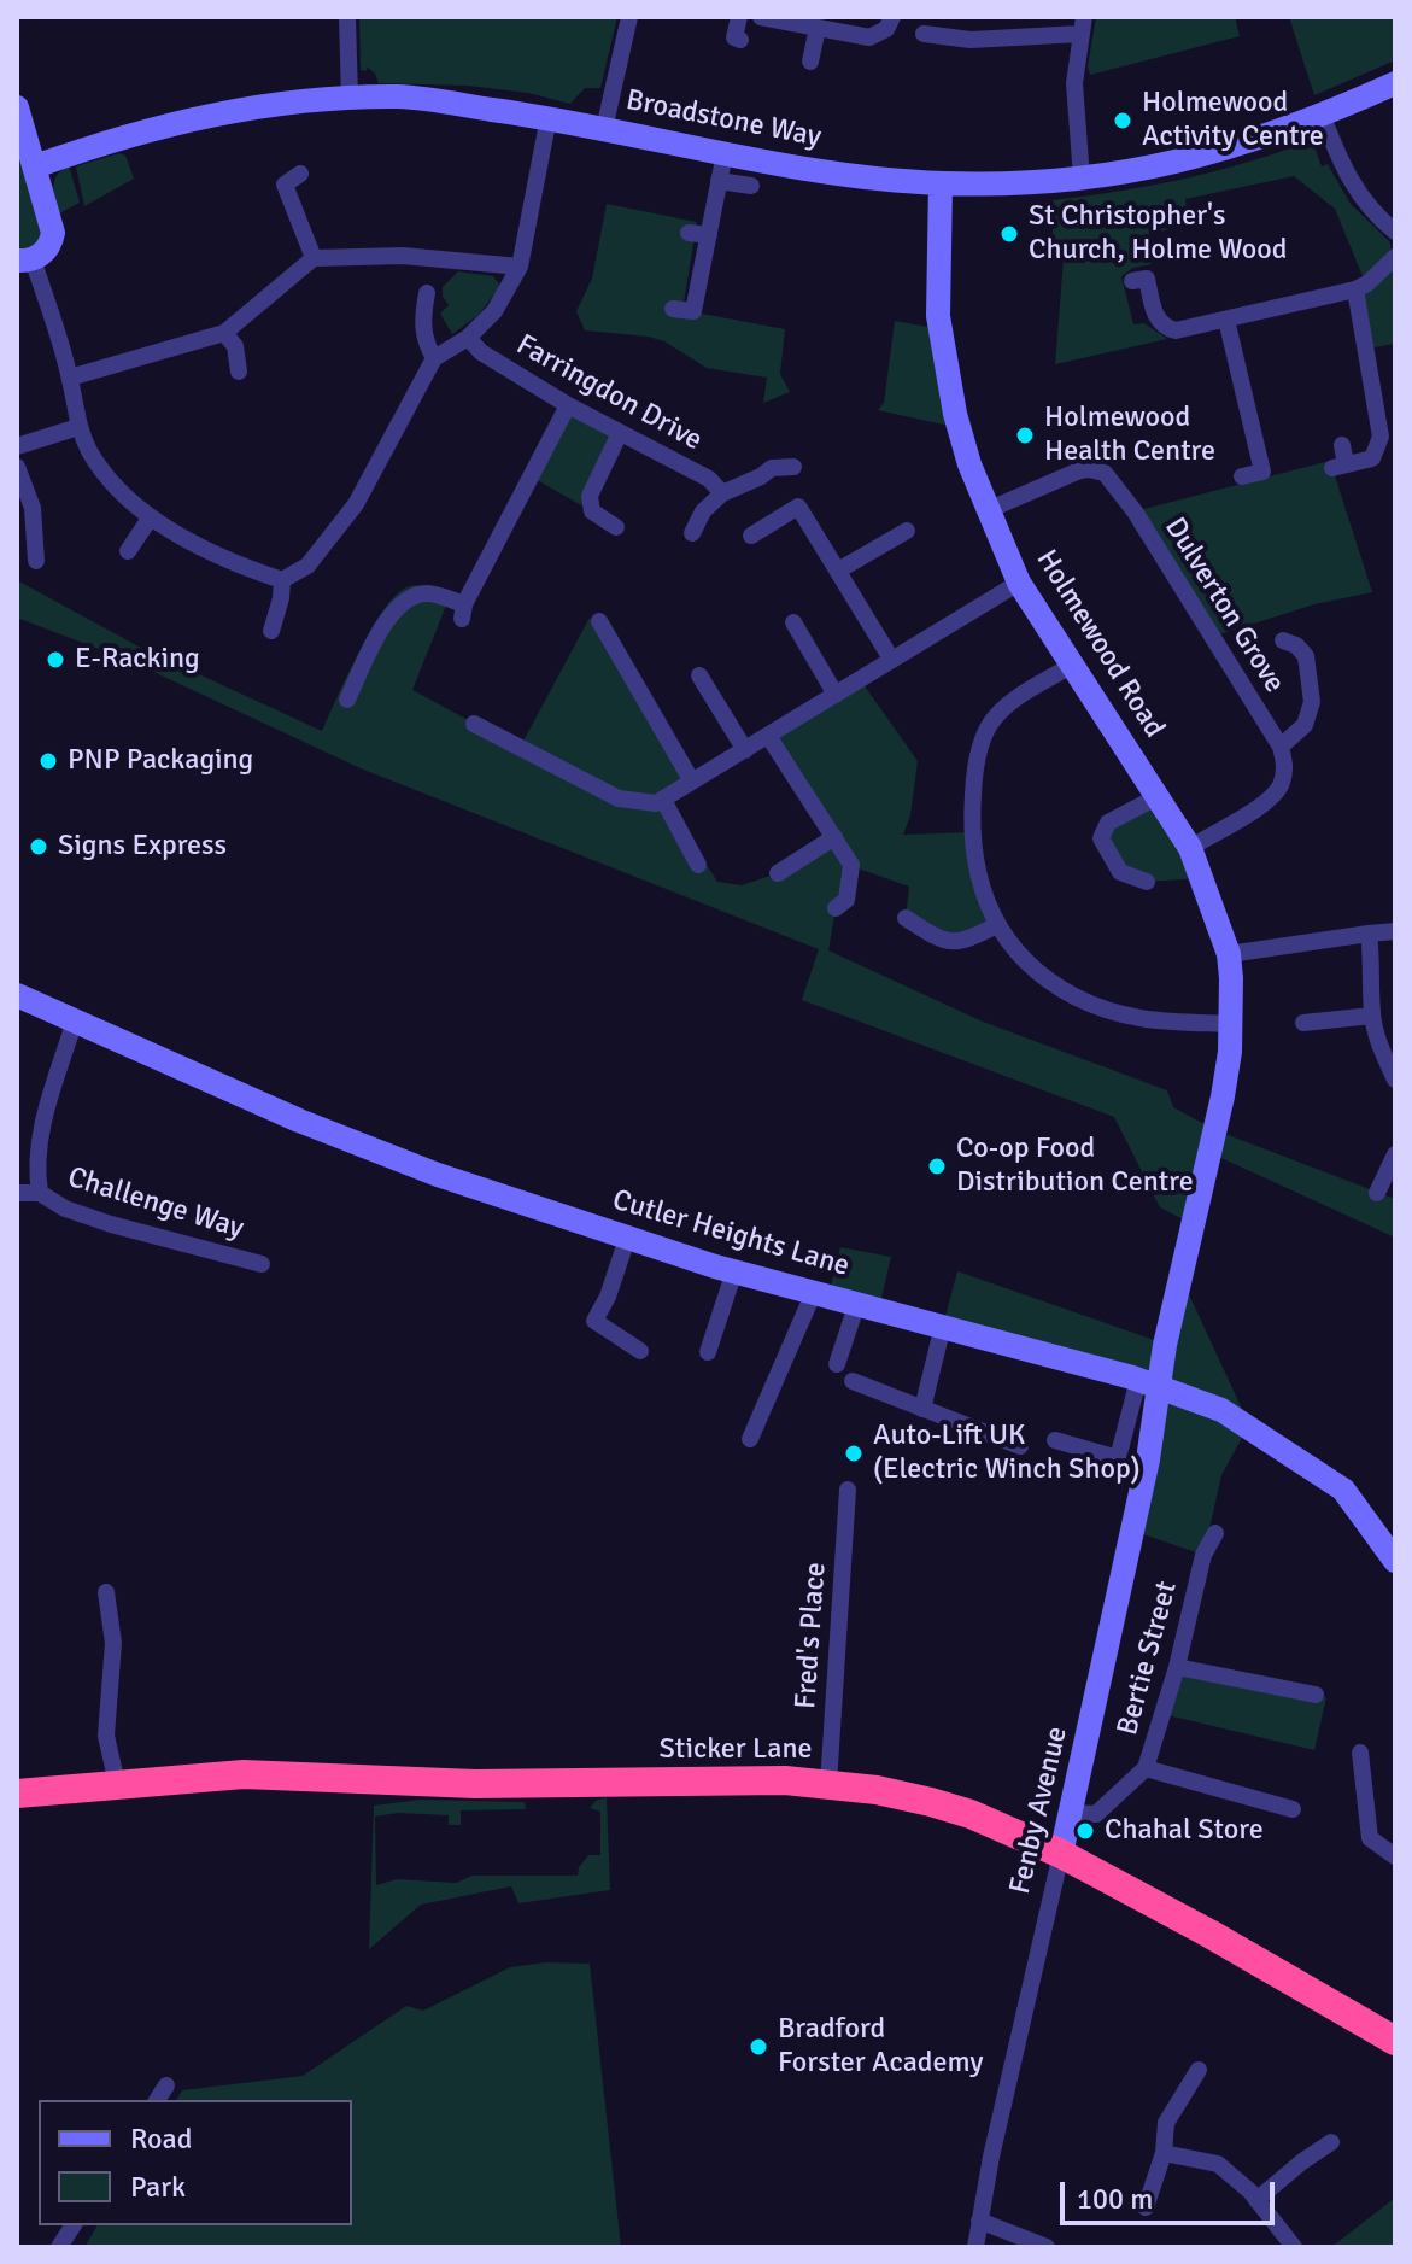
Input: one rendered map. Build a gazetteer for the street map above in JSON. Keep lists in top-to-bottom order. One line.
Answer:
{"streets":{"highway":["Sticker Lane"],"street":["Broadstone Way","Farringdon Drive","Dulverton Grove","Holmewood Road","Challenge Way","Cutler Heights Lane","Fred's Place","Bertie Street","Fenby Avenue"]},"crossings":[["Broadstone Way","Holmewood Road"],["Dulverton Grove","Holmewood Road"],["Holmewood Road","Cutler Heights Lane"],["Holmewood Road","Fenby Avenue"],["Challenge Way","Cutler Heights Lane"],["Cutler Heights Lane","Fenby Avenue"],["Fred's Place","Sticker Lane"],["Bertie Street","Fenby Avenue"],["Sticker Lane","Fenby Avenue"]],"places":["Holmewood Activity Centre","St Christopher's Church, Holme Wood","Holmewood Health Centre","E-Racking","PNP Packaging","Signs Express","Co-op Food Distribution Centre","Auto-Lift UK (Electric Winch Shop)","Chahal Store","Bradford Forster Academy"],"legend":["Road","Park"],"scale_bar":"100 m"}
